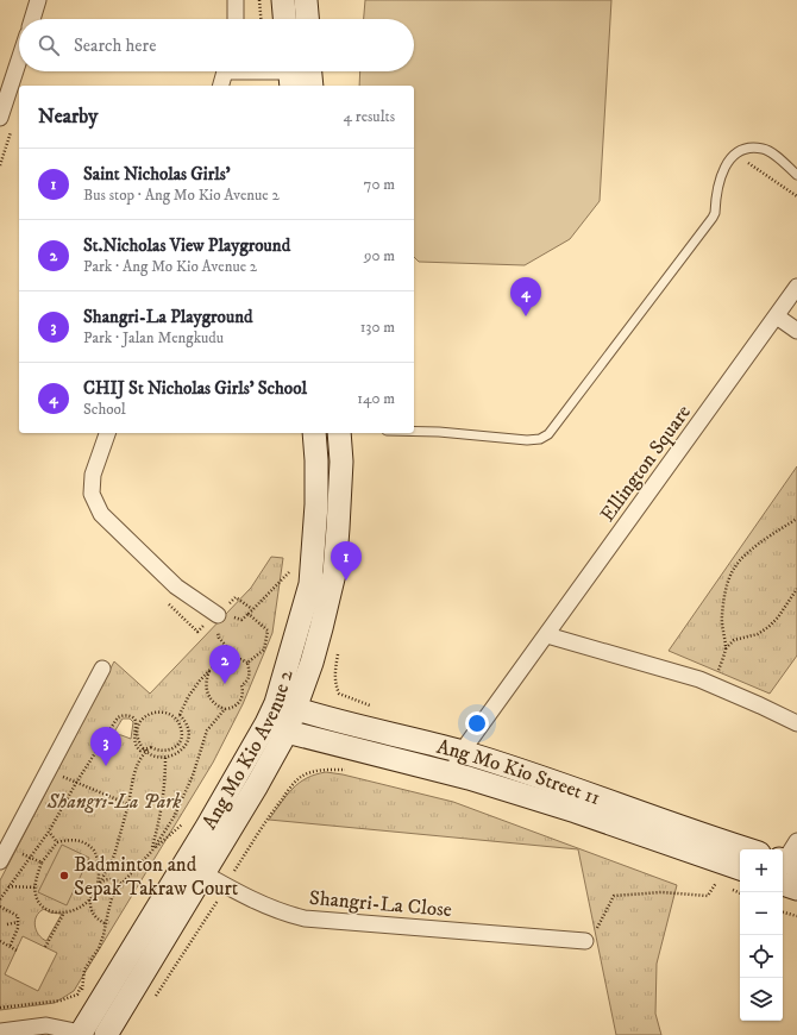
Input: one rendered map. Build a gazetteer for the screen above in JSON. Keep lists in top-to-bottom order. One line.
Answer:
{"streets":{"main road":["Ang Mo Kio Avenue 2","Ang Mo Kio Street 11"],"street":["Ellington Square","Shangri-La Close"]},"crossings":[["Ellington Square","Ang Mo Kio Street 11"],["Ang Mo Kio Avenue 2","Ang Mo Kio Street 11"],["Ang Mo Kio Avenue 2","Shangri-La Close"]],"parks":["Shangri-La Park"],"places":["Badminton and Sepak Takraw Court"],"page":{"search":"Search here","heading":["Nearby","4 results"],"list":[{"mark":"1","name":"Saint Nicholas Girls'","note":"Bus stop · Ang Mo Kio Avenue 2","value":"70 m"},{"mark":"2","name":"St.Nicholas View Playground","note":"Park · Ang Mo Kio Avenue 2","value":"90 m"},{"mark":"3","name":"Shangri-La Playground","note":"Park · Jalan Mengkudu","value":"130 m"},{"mark":"4","name":"CHIJ St Nicholas Girls' School","note":"School","value":"140 m"}],"pins":["4","1","2","3"],"map_buttons":["+","−"]}}
